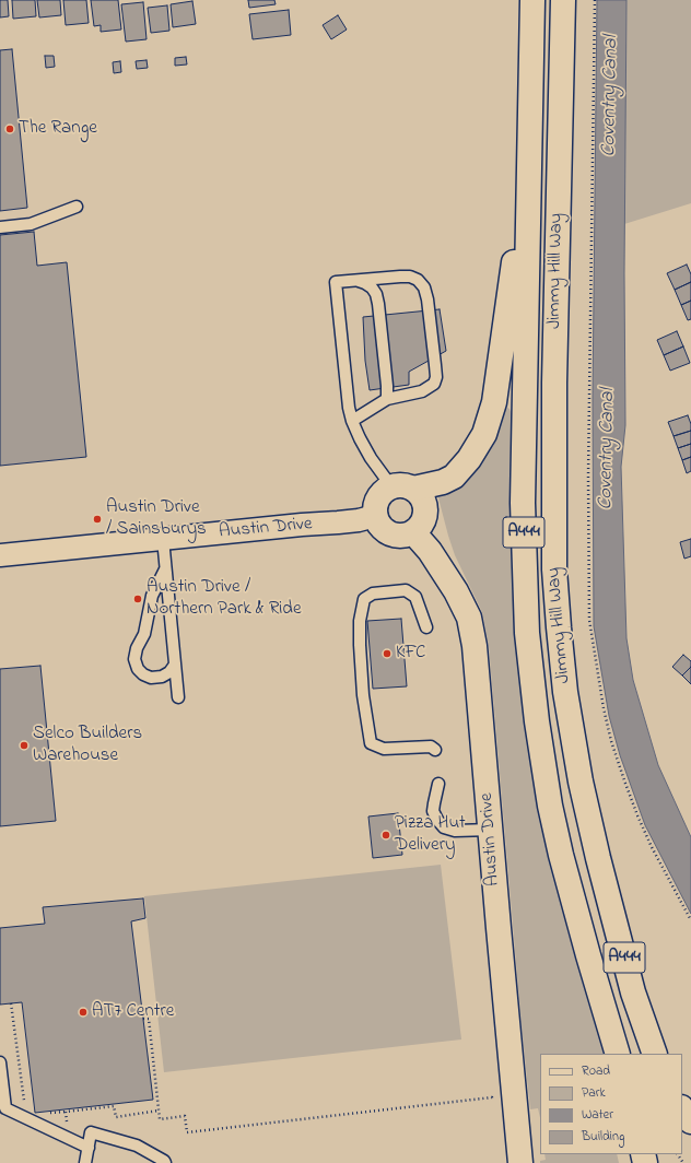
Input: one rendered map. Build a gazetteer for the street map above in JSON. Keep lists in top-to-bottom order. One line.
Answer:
{"streets":{"main road":["Jimmy Hill Way","Austin Drive","A444"]},"water":["Coventry Canal"],"places":["The Range","Austin Drive / Sainsburys","Austin Drive / Northern Park & Ride","KFC","Selco Builders Warehouse","Pizza Hut Delivery","AT7 Centre"],"legend":["Road","Park","Water","Building"]}
